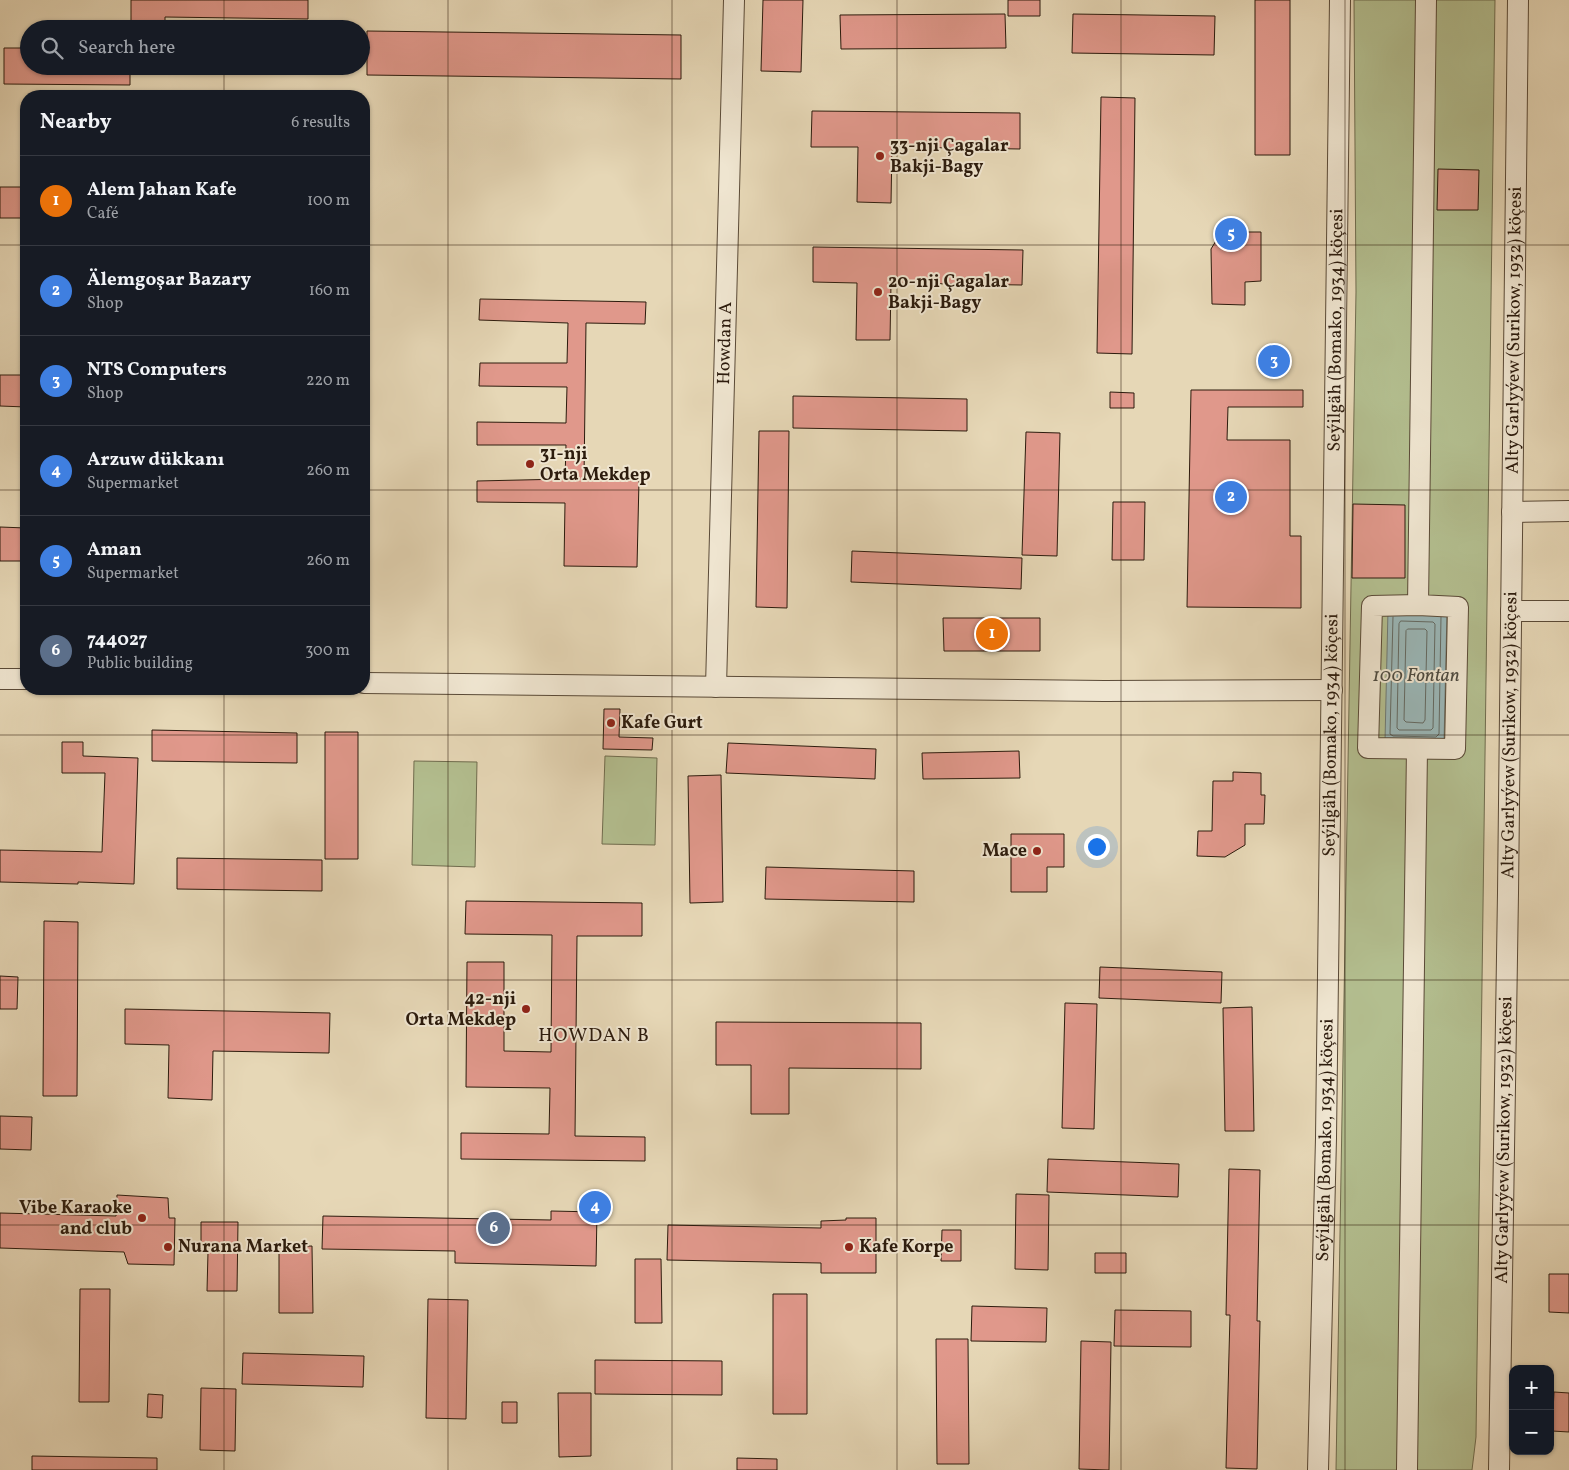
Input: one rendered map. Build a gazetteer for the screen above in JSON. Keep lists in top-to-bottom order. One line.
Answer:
{"streets":{"street":["Seýilgäh (Bomako, 1934) köçesi","Alty Garlyýew (Surikow, 1932) köçesi","Howdan A"]},"districts":["HOWDAN B"],"water":["100 Fontan"],"places":["33-nji Çagalar Bakji-Bagy","20-nji Çagalar Bakji-Bagy","31-nji Orta Mekdep","Kafe Gurt","Mace","42-nji Orta Mekdep","Vibe Karaoke and club","Nurana Market","Kafe Korpe"],"page":{"search":"Search here","heading":["Nearby","6 results"],"list":[{"mark":"1","name":"Alem Jahan Kafe","note":"Café","value":"100 m"},{"mark":"2","name":"Älemgoşar Bazary","note":"Shop","value":"160 m"},{"mark":"3","name":"NTS Computers","note":"Shop","value":"220 m"},{"mark":"4","name":"Arzuw dükkanı","note":"Supermarket","value":"260 m"},{"mark":"5","name":"Aman","note":"Supermarket","value":"260 m"},{"mark":"6","name":"744027","note":"Public building","value":"300 m"}],"pins":["5","3","2","1","4","6"],"map_buttons":["+","−"]}}
